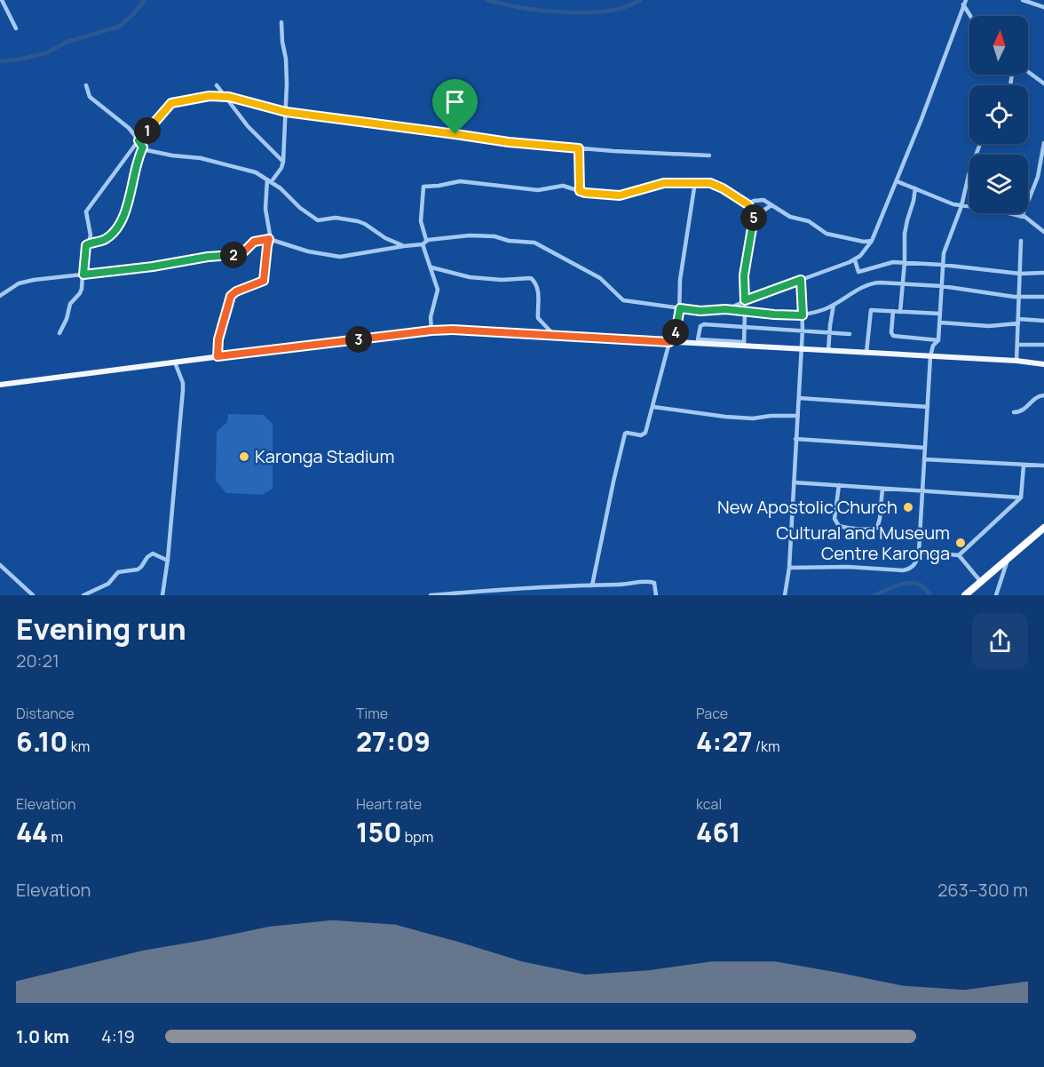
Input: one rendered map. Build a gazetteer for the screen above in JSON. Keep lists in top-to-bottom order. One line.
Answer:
{"places":["Karonga Stadium","New Apostolic Church","Cultural and Museum Centre Karonga"],"north":"top","page":{"pins":["1","5","2","4","3"],"heading":["Evening run","20:21"],"stats":[["Distance","6.10 km"],["Time","27:09"],["Pace","4:27 /km"],["Elevation","44 m"],["Heart rate","150 bpm"],["kcal","461"]],"chart":["Elevation","263–300 m"],"list":[{"name":"1.0 km","note":"4:19"}]}}
